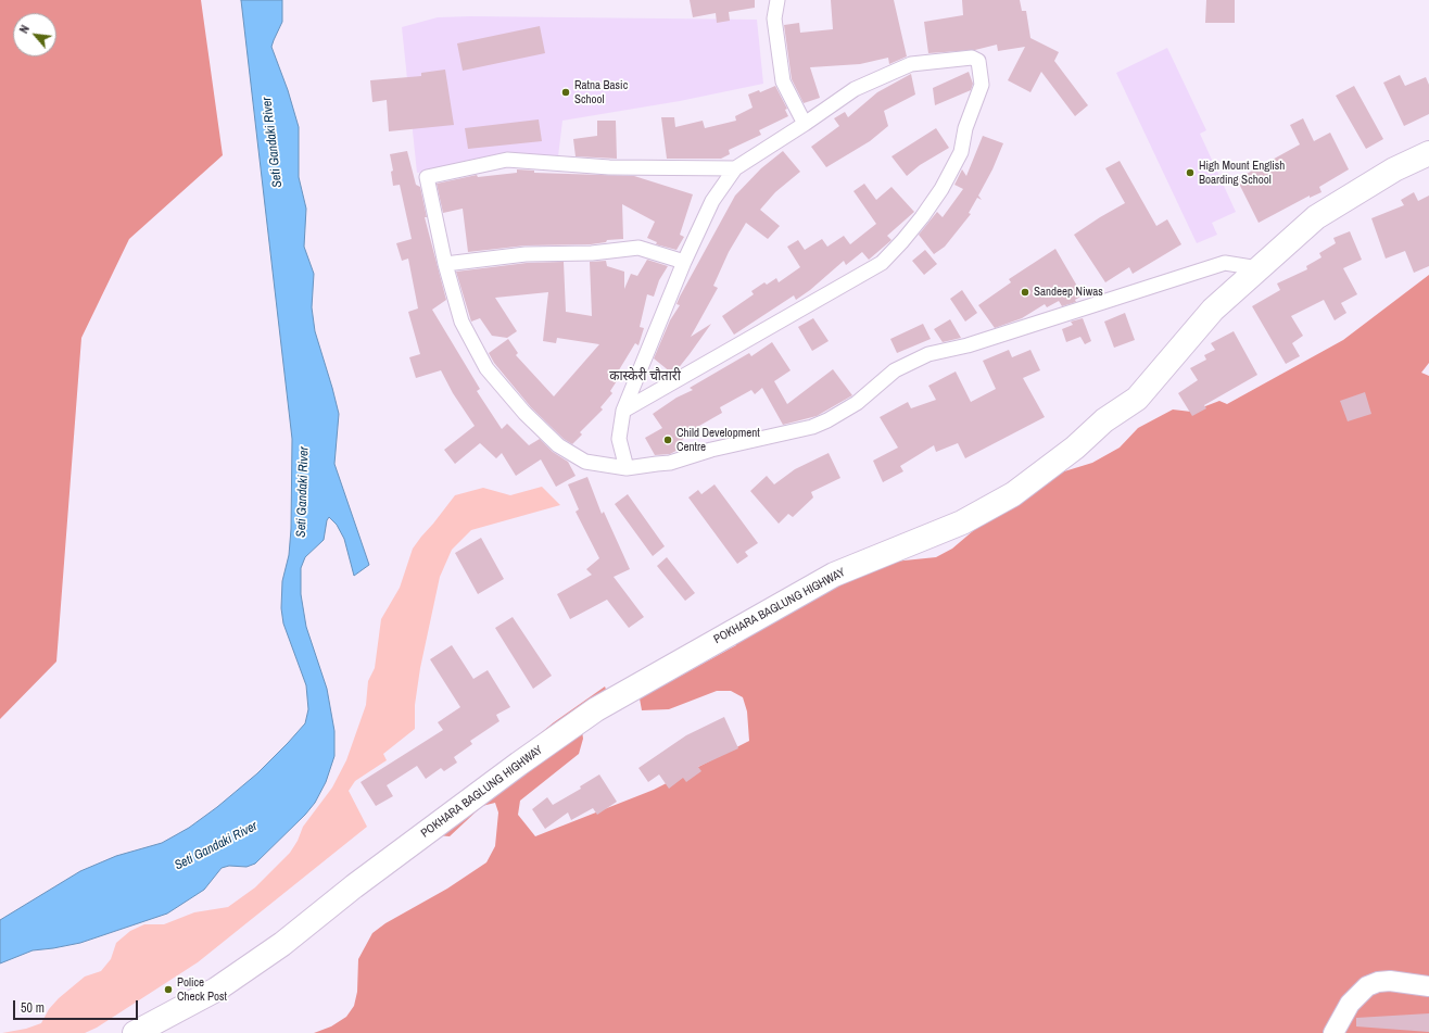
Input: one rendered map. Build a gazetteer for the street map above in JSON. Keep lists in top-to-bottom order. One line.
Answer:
{"streets":{"highway":["POKHARA BAGLUNG HIGHWAY"]},"districts":["कास्केरी चौतारी"],"water":["Seti Gandaki River"],"places":["Ratna Basic School","High Mount English Boarding School","Sandeep Niwas","Child Development Centre","Police Check Post"],"scale_bar":"50 m","north":"top left"}
